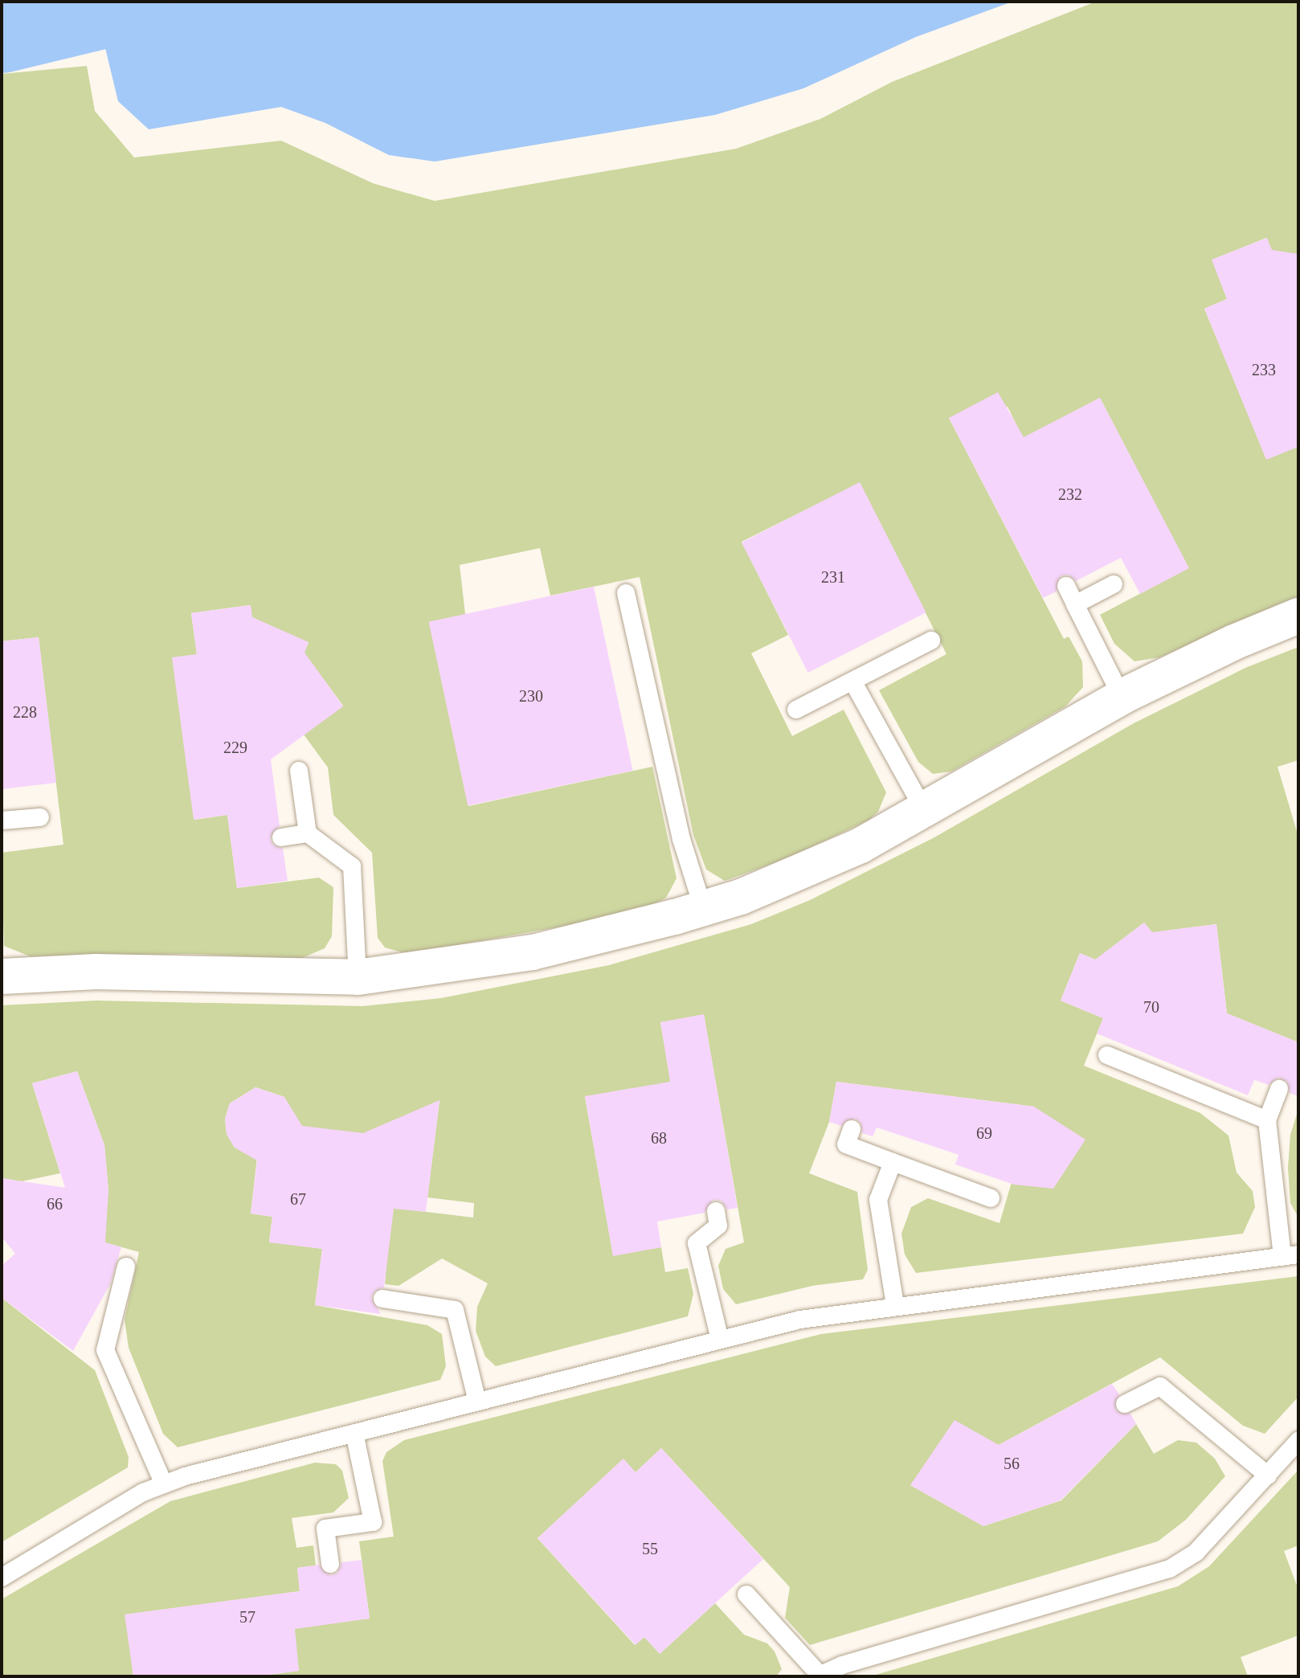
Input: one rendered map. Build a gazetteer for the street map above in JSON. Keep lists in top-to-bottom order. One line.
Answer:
{"house_numbers":["233","232","231","230","228","229","70","69","68","67","66","56","55","57"]}
